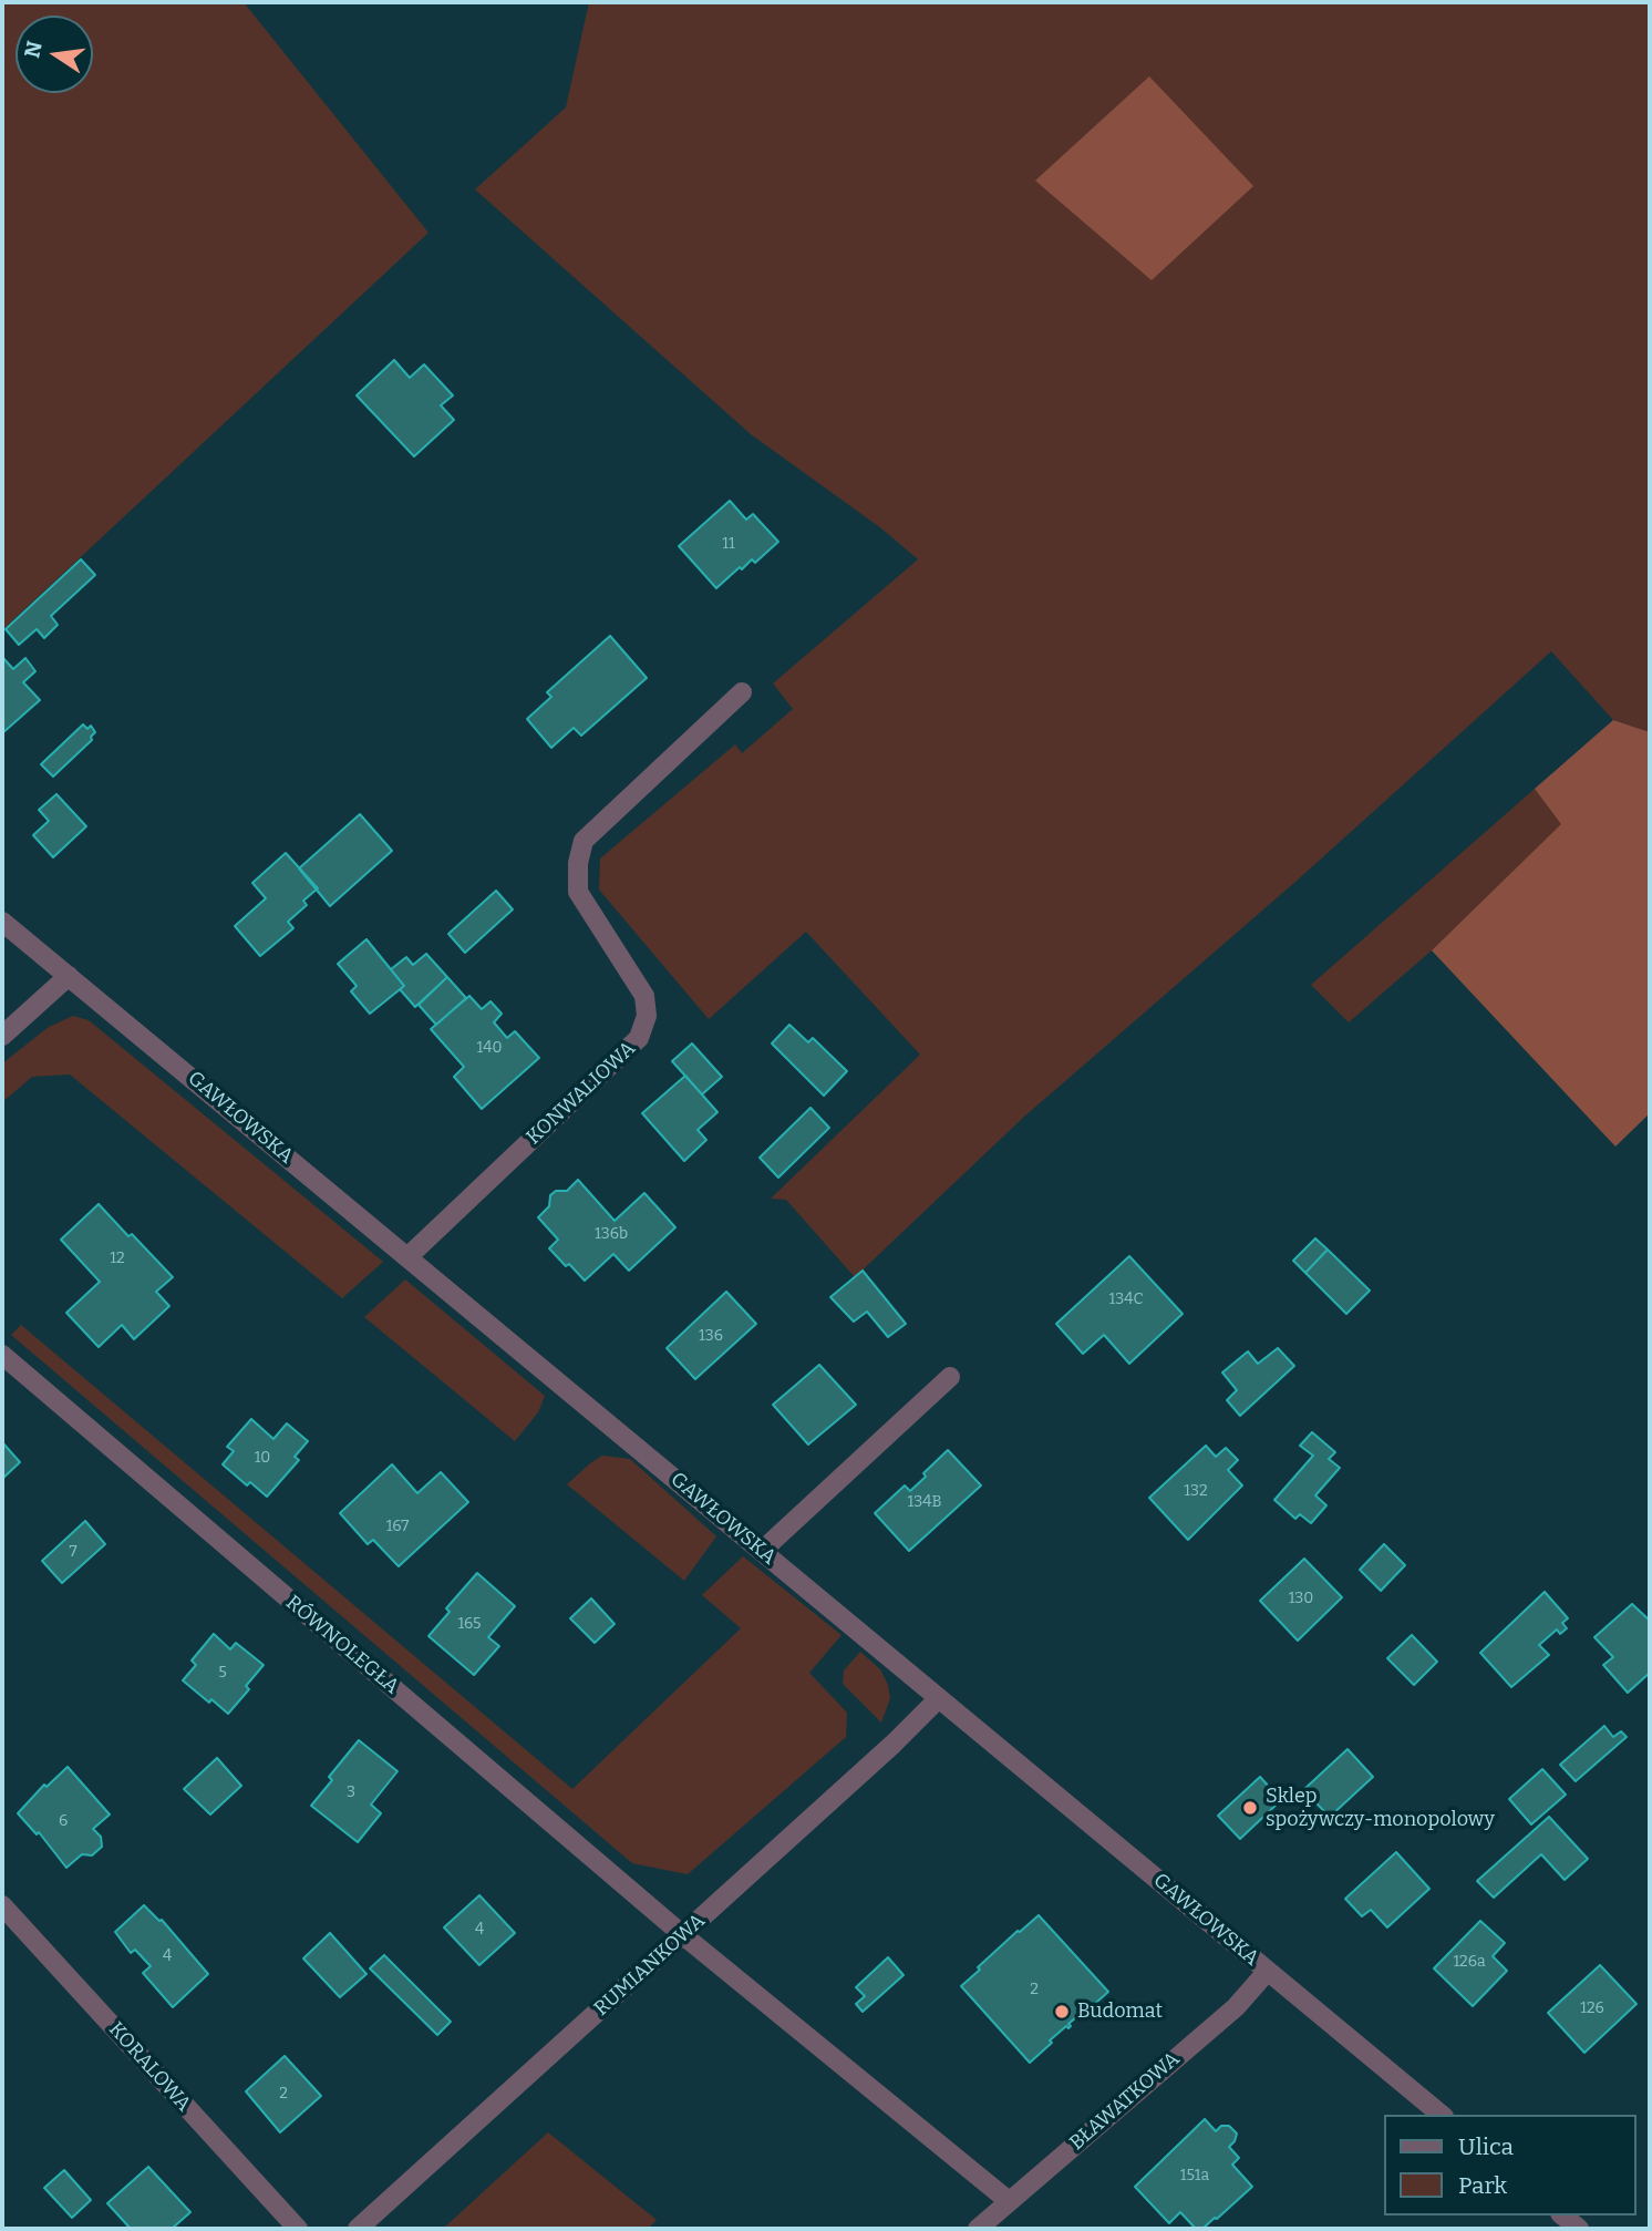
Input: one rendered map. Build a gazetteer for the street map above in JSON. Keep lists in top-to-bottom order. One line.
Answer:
{"streets":{"street":["KONWALIOWA","GAWŁOWSKA","RÓWNOLEGŁA","RUMIANKOWA","KORALOWA","BŁAWATKOWA"]},"crossings":[["KONWALIOWA","GAWŁOWSKA"],["GAWŁOWSKA","RUMIANKOWA"],["GAWŁOWSKA","BŁAWATKOWA"],["RÓWNOLEGŁA","RUMIANKOWA"],["RÓWNOLEGŁA","BŁAWATKOWA"]],"places":["Sklep spożywczy-monopolowy","Budomat"],"house_numbers":["11","140","136b","12","134C","136","10","132","134B","167","7","130","165","5","3","6","4","4","126a","2","126","2","151a"],"legend":["Ulica","Park"],"north":"left"}
